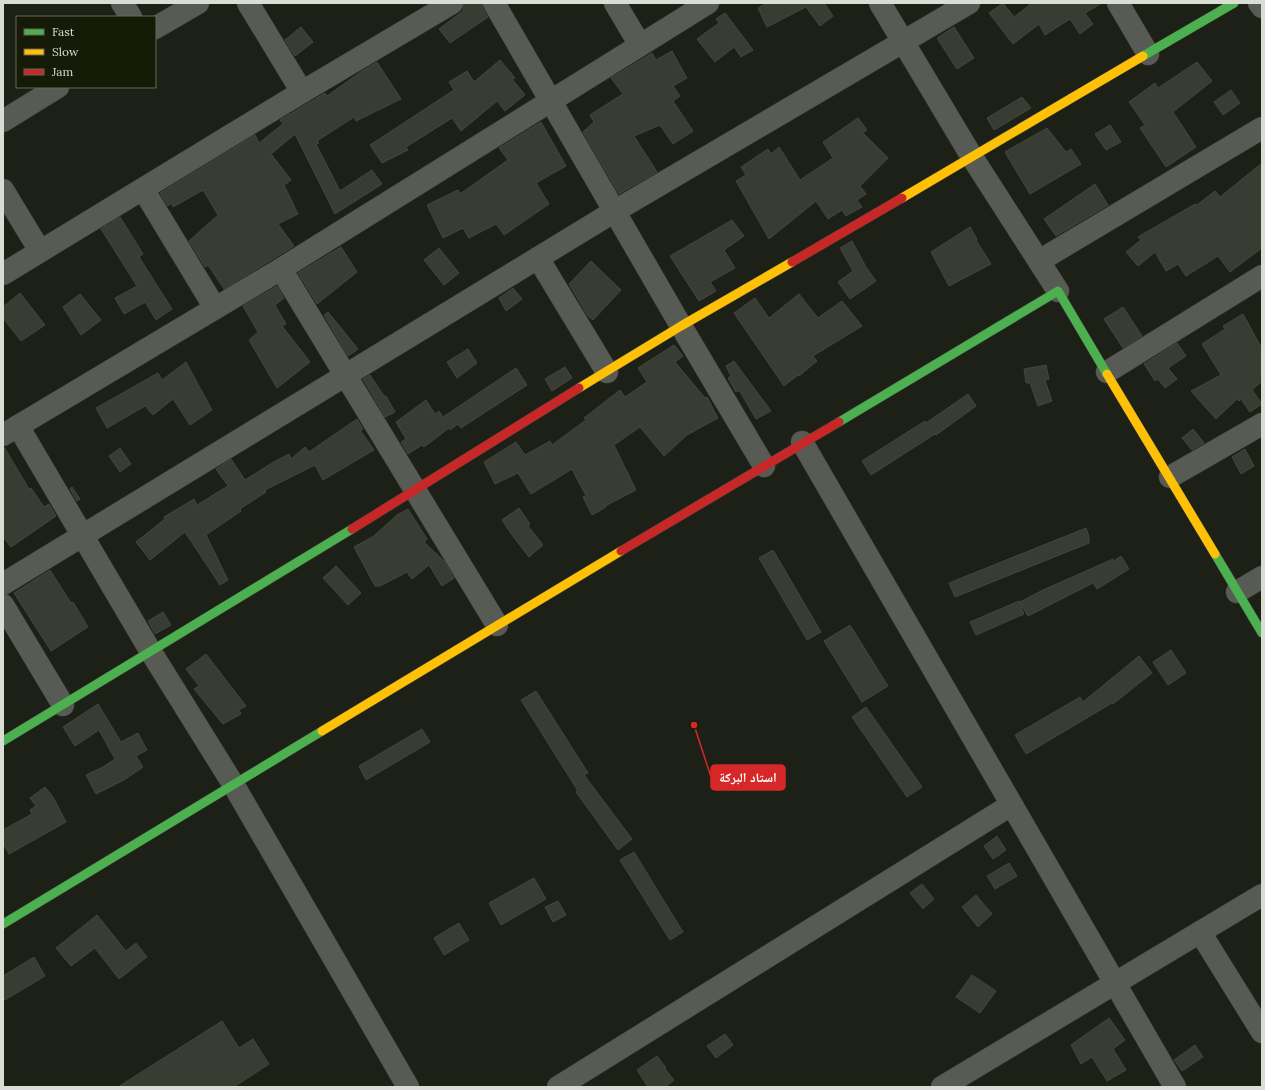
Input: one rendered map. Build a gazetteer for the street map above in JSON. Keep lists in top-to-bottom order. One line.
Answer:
{"places":["استاد البركة"],"legend":["Fast","Slow","Jam"]}
